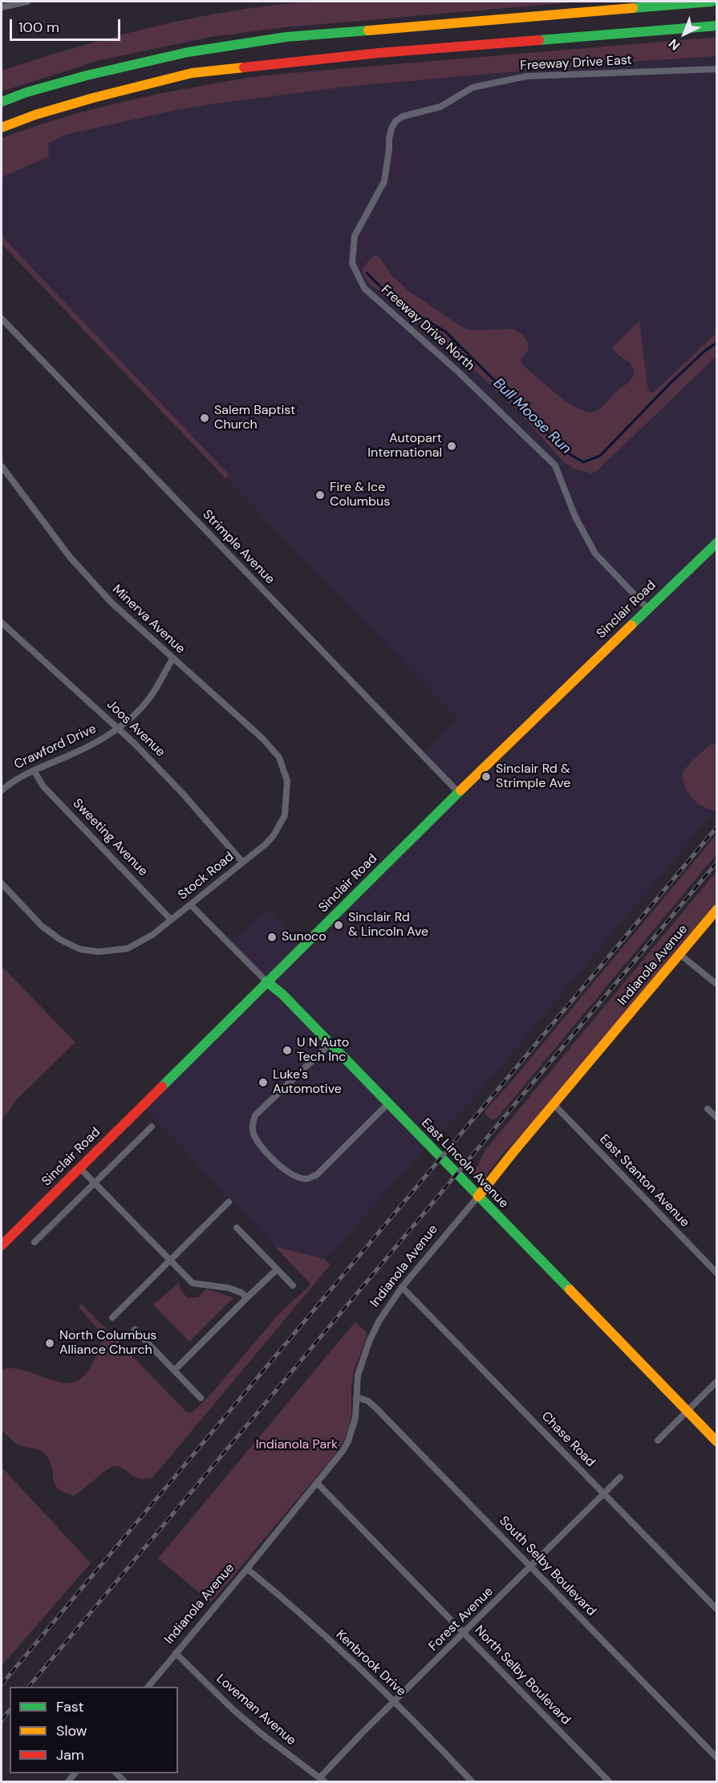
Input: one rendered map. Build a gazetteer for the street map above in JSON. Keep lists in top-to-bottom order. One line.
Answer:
{"streets":{"main road":["Sinclair Road","Indianola Avenue","East Lincoln Avenue"],"street":["Freeway Drive East","Freeway Drive North","Strimple Avenue","Minerva Avenue","Joos Avenue","Crawford Drive","Sweeting Avenue","Stock Road","East Stanton Avenue","Chase Road","South Selby Boulevard","Forest Avenue","Kenbrook Drive","North Selby Boulevard","Loveman Avenue"]},"crossings":[["Freeway Drive East","Freeway Drive North"],["Freeway Drive North","Sinclair Road"],["Strimple Avenue","Sinclair Road"],["Sinclair Road","East Lincoln Avenue"],["Minerva Avenue","Crawford Drive"],["Minerva Avenue","Stock Road"],["Joos Avenue","Crawford Drive"],["Joos Avenue","Stock Road"],["Crawford Drive","Sweeting Avenue"],["Sweeting Avenue","Stock Road"],["Stock Road","East Lincoln Avenue"],["Indianola Avenue","East Lincoln Avenue"],["Indianola Avenue","East Stanton Avenue"],["Indianola Avenue","Chase Road"],["Indianola Avenue","South Selby Boulevard"],["Indianola Avenue","Kenbrook Drive"],["Indianola Avenue","North Selby Boulevard"],["Indianola Avenue","Loveman Avenue"],["Chase Road","Forest Avenue"],["South Selby Boulevard","Forest Avenue"],["Forest Avenue","Kenbrook Drive"],["Forest Avenue","North Selby Boulevard"],["Forest Avenue","Loveman Avenue"]],"water":["Bull Moose Run"],"parks":["Indianola Park"],"places":["Salem Baptist Church","Autopart International","Fire & Ice Columbus","Sinclair Rd & Strimple Ave","Sinclair Rd & Lincoln Ave","Sunoco","U N Auto Tech Inc","Luke's Automotive","North Columbus Alliance Church"],"legend":["Fast","Slow","Jam"],"scale_bar":"100 m","north":"bottom left"}
